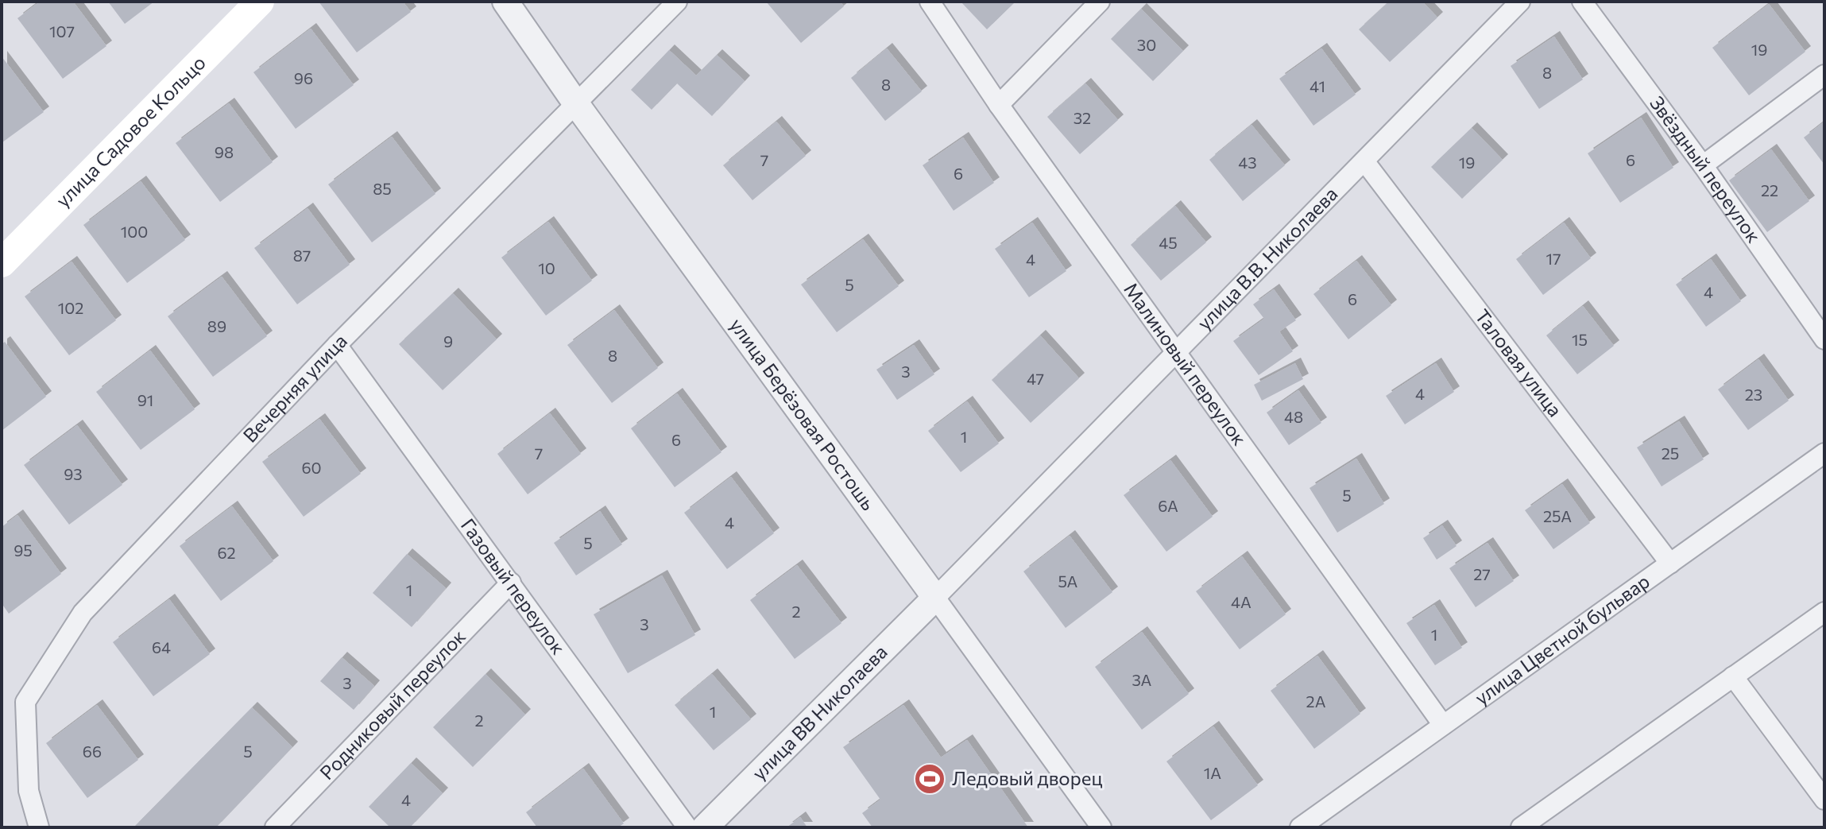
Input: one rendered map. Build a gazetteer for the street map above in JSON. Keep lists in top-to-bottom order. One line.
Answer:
{"streets":{"main road":["улица Садовое Кольцо"],"street":["Звёздный переулок","улица В.В. Николаева","Таловая улица","Малиновый переулок","Вечерняя улица","улица Берёзовая Ростошь","Газовый переулок","улица Цветной бульвар","Родниковый переулок","улица ВВ Николаева"]},"crossings":[["улица В.В. Николаева","Таловая улица"],["улица В.В. Николаева","Малиновый переулок"],["улица В.В. Николаева","улица Берёзовая Ростошь"],["улица В.В. Николаева","улица ВВ Николаева"],["Таловая улица","улица Цветной бульвар"],["Малиновый переулок","улица Цветной бульвар"],["Вечерняя улица","улица Берёзовая Ростошь"],["Вечерняя улица","Газовый переулок"],["улица Берёзовая Ростошь","улица ВВ Николаева"],["Газовый переулок","Родниковый переулок"]],"places":{"sports":["Ледовый дворец"]},"house_numbers":["107","30","19","8","96","8","41","32","98","7","6","43","19","6","85","22","100","45","87","17","4","10","5","4","6","102","89","15","9","8","3","47","4","23","91","48","1","6","7","25","60","93","5","6А","25А","4","5","95","62","27","5А","1","4А","2","3","1","64","3А","3","2А","1","2","66","5","1А","4"]}
